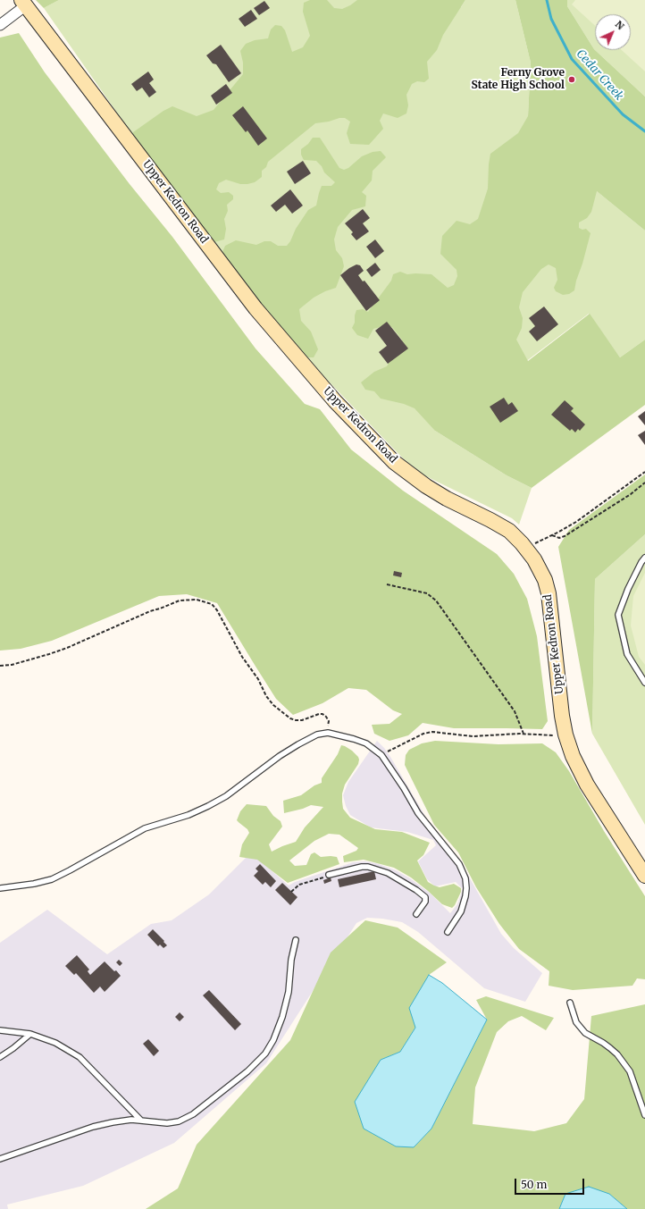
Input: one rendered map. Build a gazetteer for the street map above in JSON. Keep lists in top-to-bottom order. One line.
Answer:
{"streets":{"main road":["Upper Kedron Road"]},"water":["Cedar Creek"],"places":["Ferny Grove State High School"],"scale_bar":"50 m","north":"top right"}
